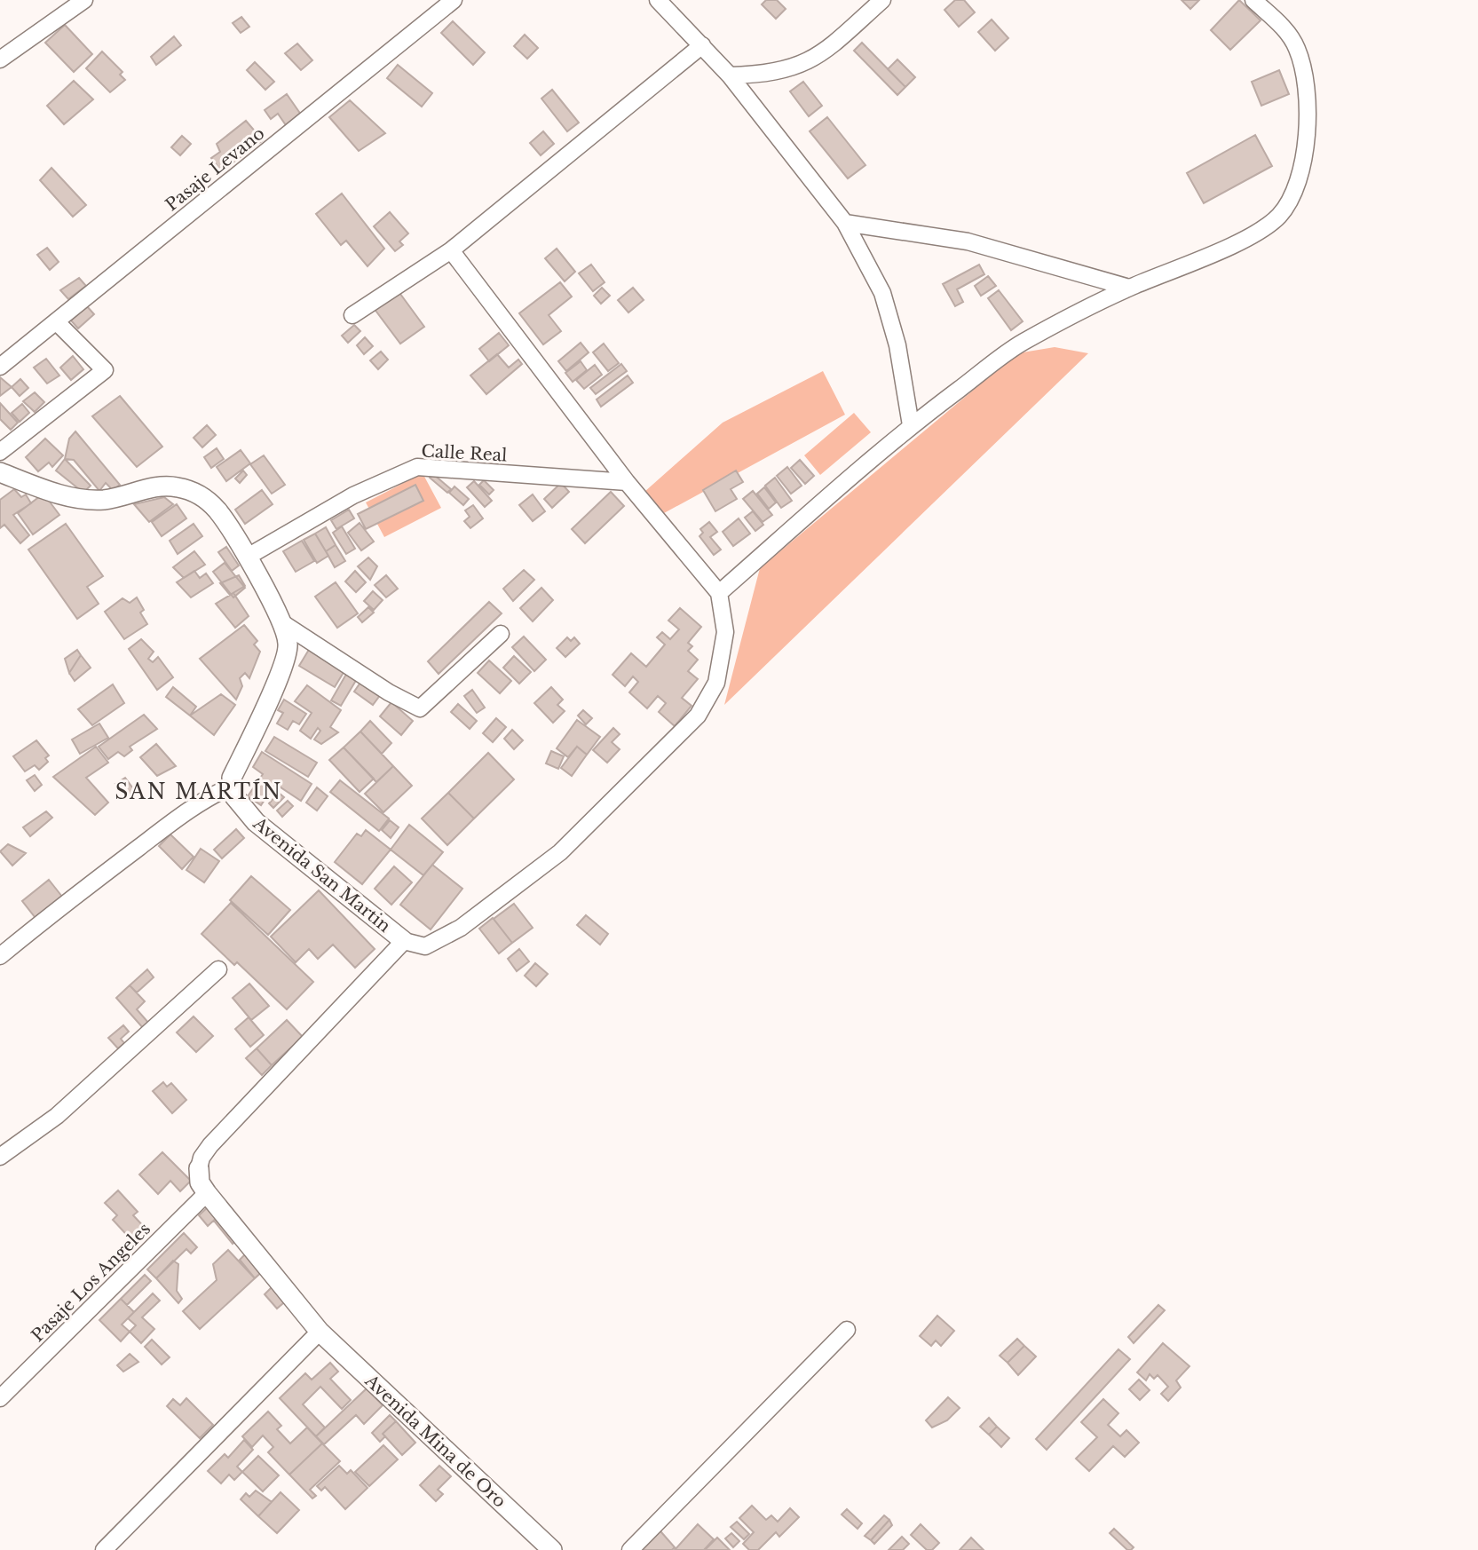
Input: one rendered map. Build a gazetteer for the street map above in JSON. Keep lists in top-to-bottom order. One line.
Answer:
{"streets":{"street":["Pasaje Levano","Calle Real","Avenida San Martin","Pasaje Los Angeles","Avenida Mina de Oro"]},"crossings":[["Pasaje Los Angeles","Avenida Mina de Oro"]],"districts":["SAN MARTÍN"]}
